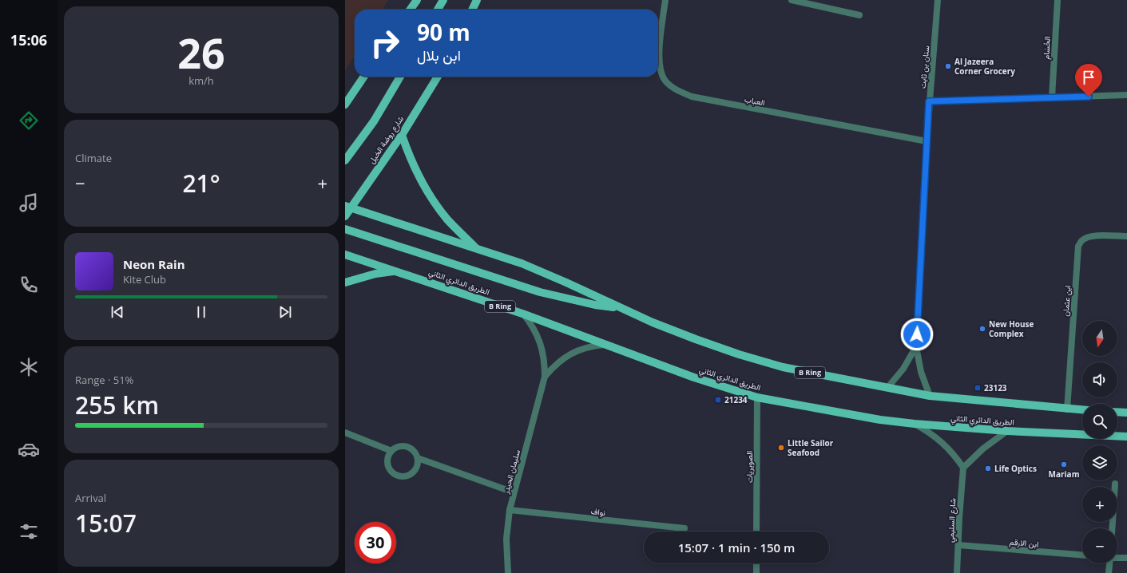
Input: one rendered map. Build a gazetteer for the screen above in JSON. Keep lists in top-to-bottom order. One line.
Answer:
{"streets":{"main road":["شارع روضة الخيل","الطريق الدائري الثاني","B Ring"],"street":["الحُسَام","سنان بن ثابت","العباب","ابن عثمان","الصويريات","سليمان الحيدر","نواف","شارع السليمي","ابن الارقم"]},"crossings":[["سنان بن ثابت","العباب"],["سنان بن ثابت","B Ring"],["شارع روضة الخيل","B Ring"],["الطريق الدائري الثاني","الصويريات"],["الطريق الدائري الثاني","سليمان الحيدر"],["ابن عثمان","B Ring"],["سليمان الحيدر","نواف"],["شارع السليمي","ابن الارقم"]],"places":{"other":["Al Jazeera Corner Grocery","New House Complex","Little Sailor Seafood","Mariam","Life Optics"],"transit":["23123","21234"]},"north":"bottom","page":{"tabs":"15:06","tile":[["26","km/h"],"Climate",["Range · 51%","255 km"],["Arrival","15:07"]],"turn":["90 m","ابن بلال"],"heat":["−","21°","+"],"song":["Neon Rain","Kite Club"],"map_buttons":["+","−"],"limit":"30","trip":"15:07 · 1 min · 150 m"}}
